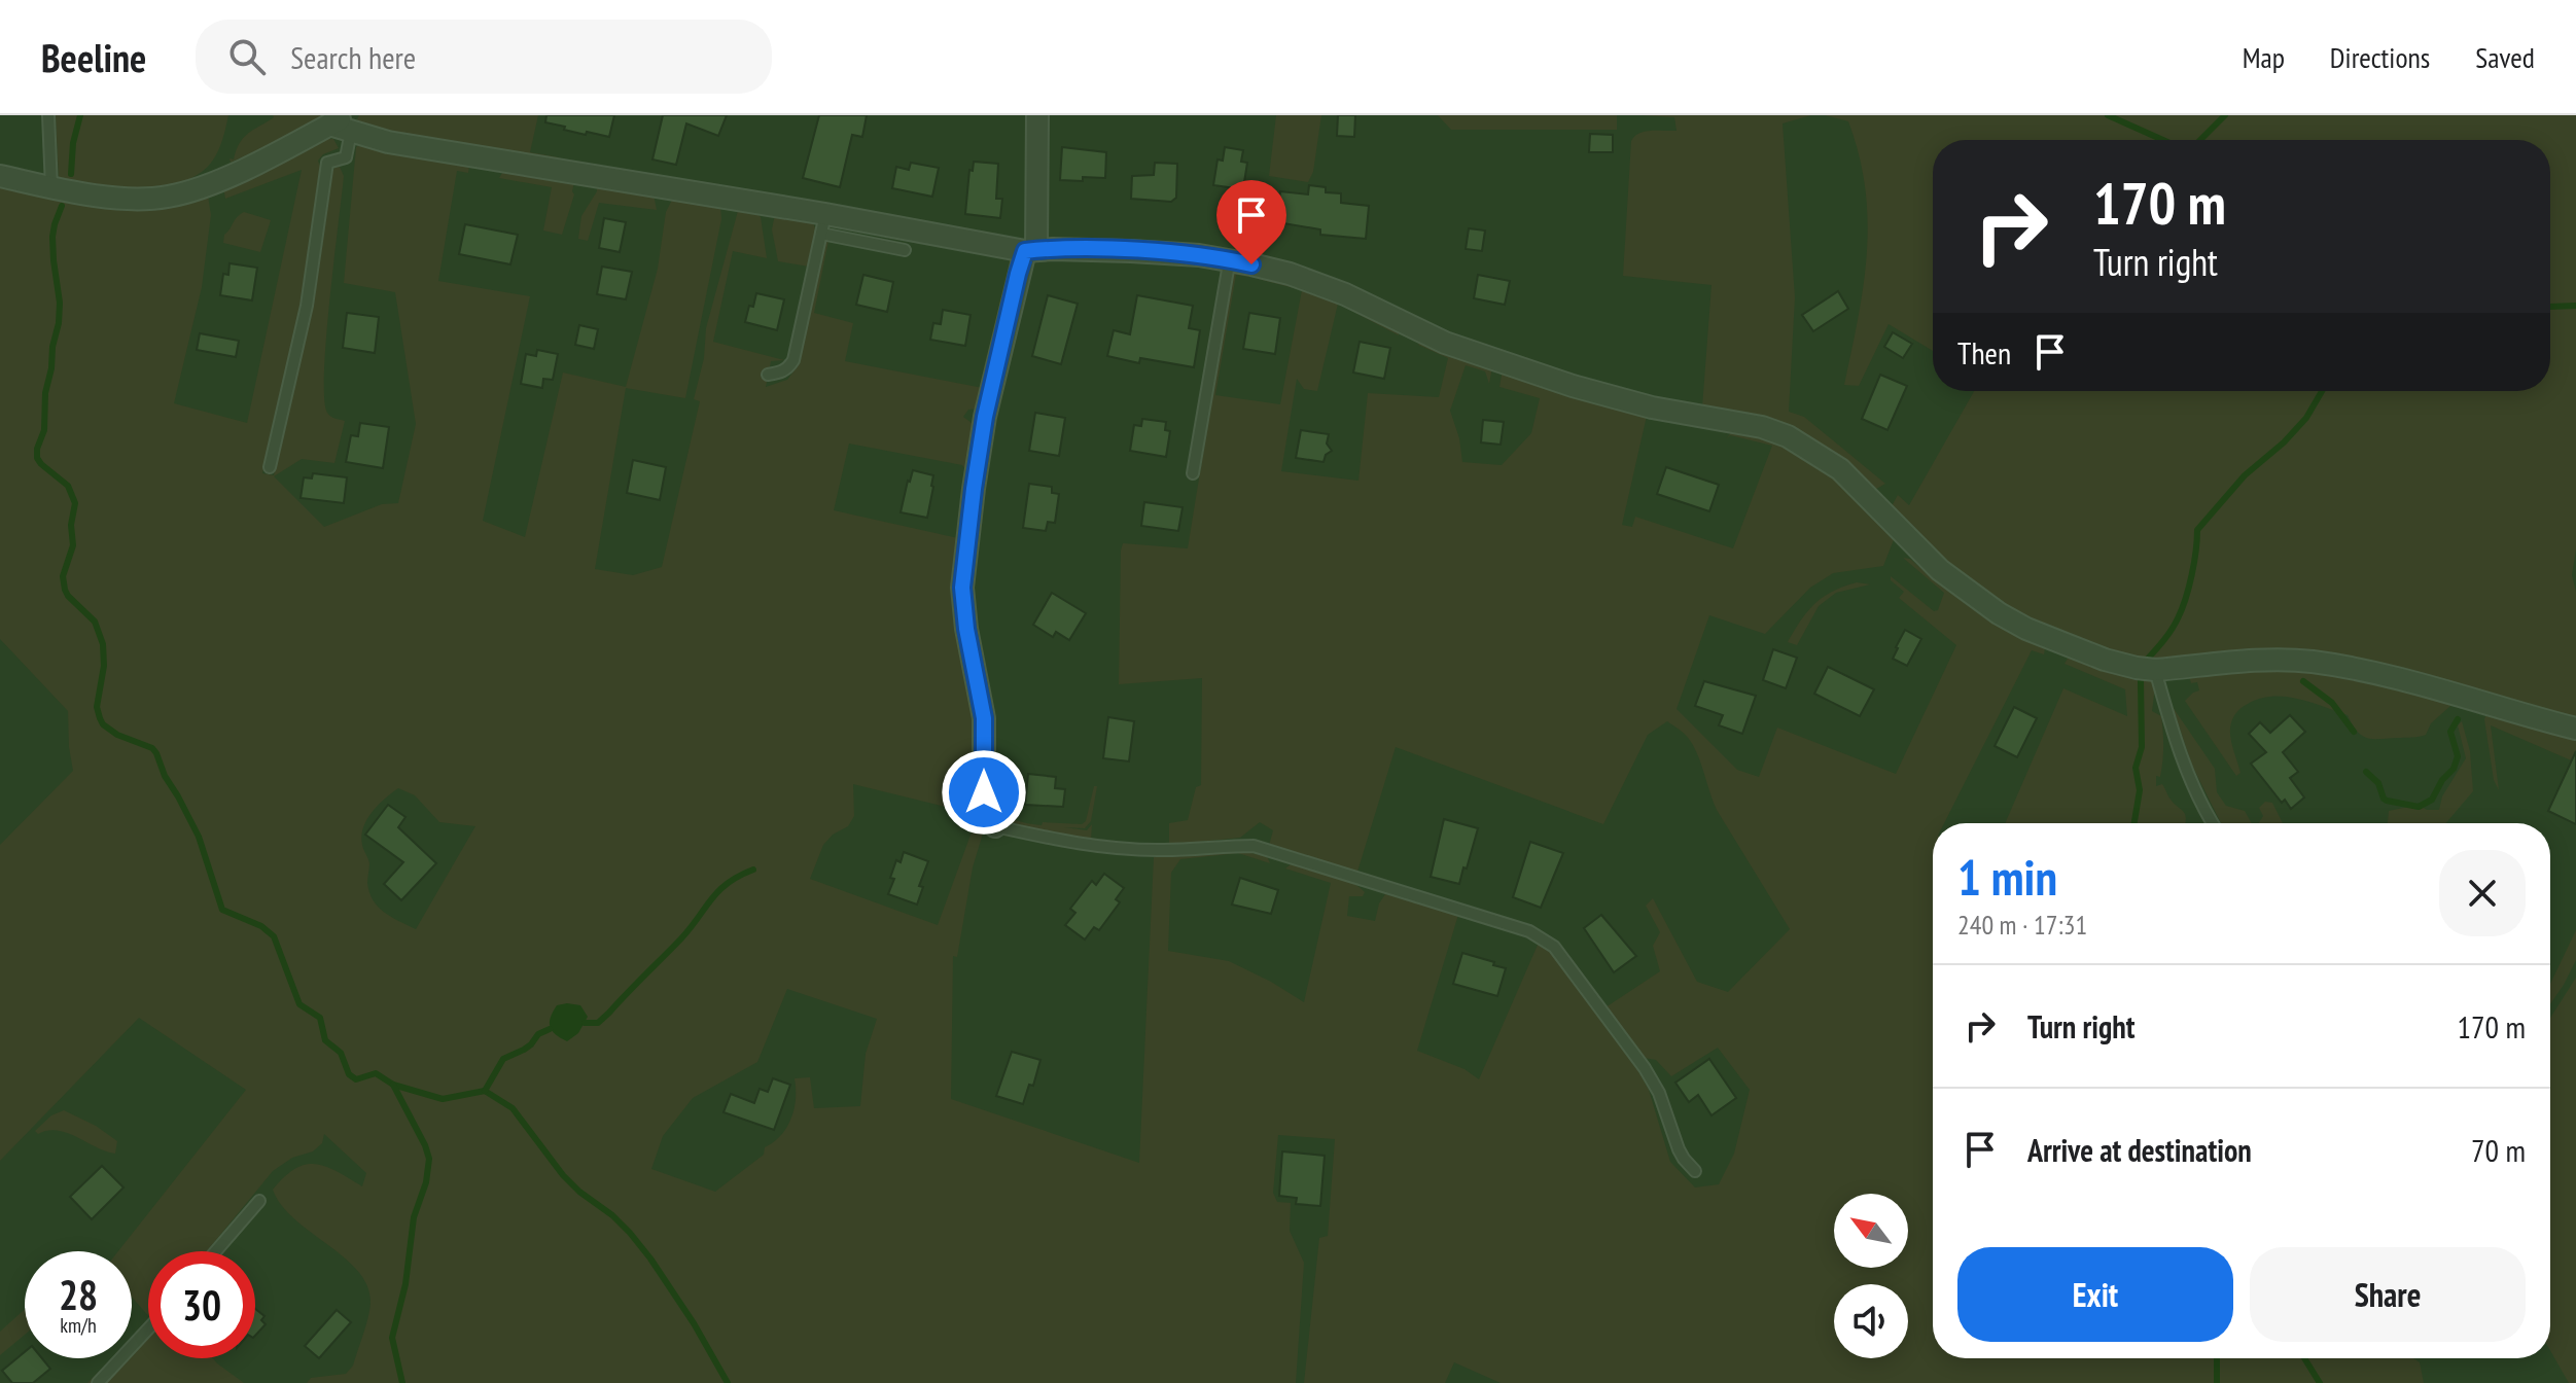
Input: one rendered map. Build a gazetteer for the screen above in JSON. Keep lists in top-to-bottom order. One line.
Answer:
{"north":"top left","page":{"header":"Beeline","search":"Search here","nav":["Map","Directions","Saved"],"turn":["170 m","Turn right"],"then":"Then","heading":["1 min","240 m · 17:31"],"list":[{"name":"Turn right","value":"170 m"},{"name":"Arrive at destination","value":"70 m"}],"buttons":["Exit","Share"],"speed":"28 km/h","limit":"30"}}
